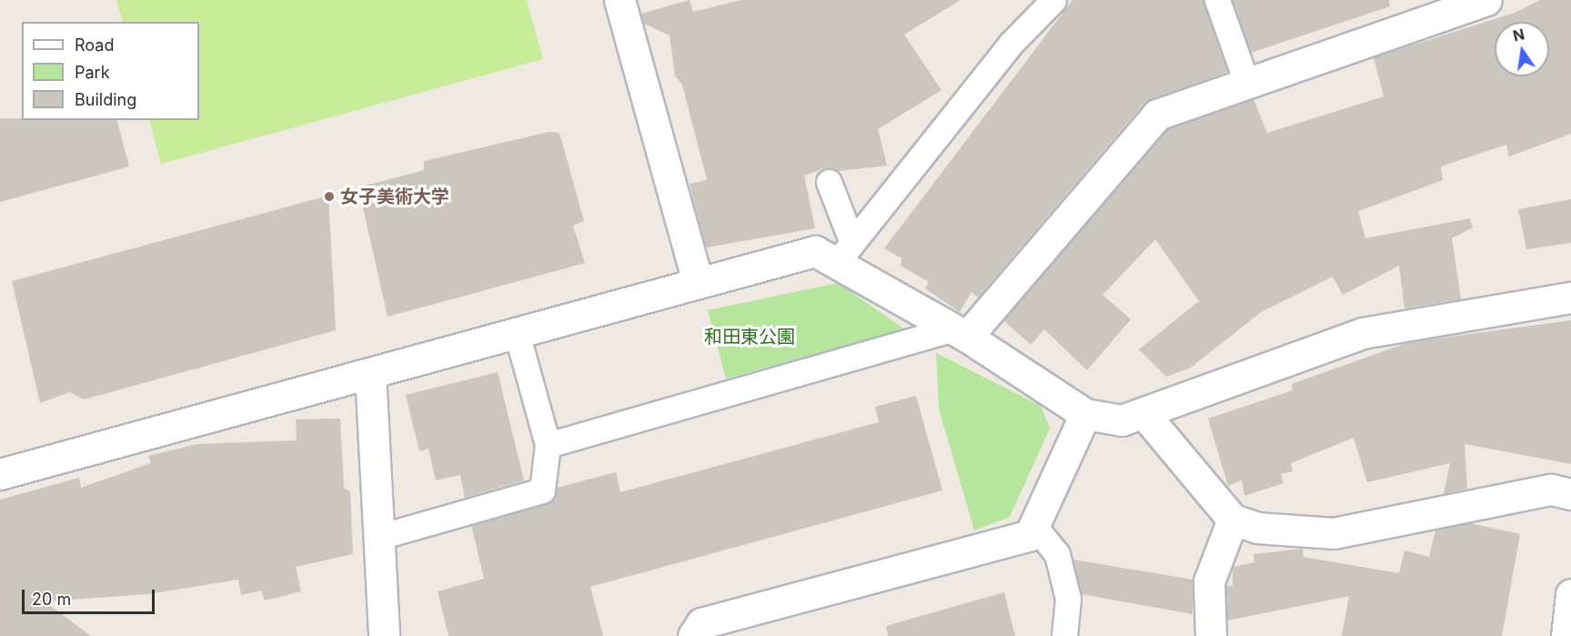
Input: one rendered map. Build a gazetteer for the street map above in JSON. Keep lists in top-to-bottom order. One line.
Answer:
{"parks":["和田東公園"],"places":["女子美術大学"],"legend":["Road","Park","Building"],"scale_bar":"20 m","north":"top"}
